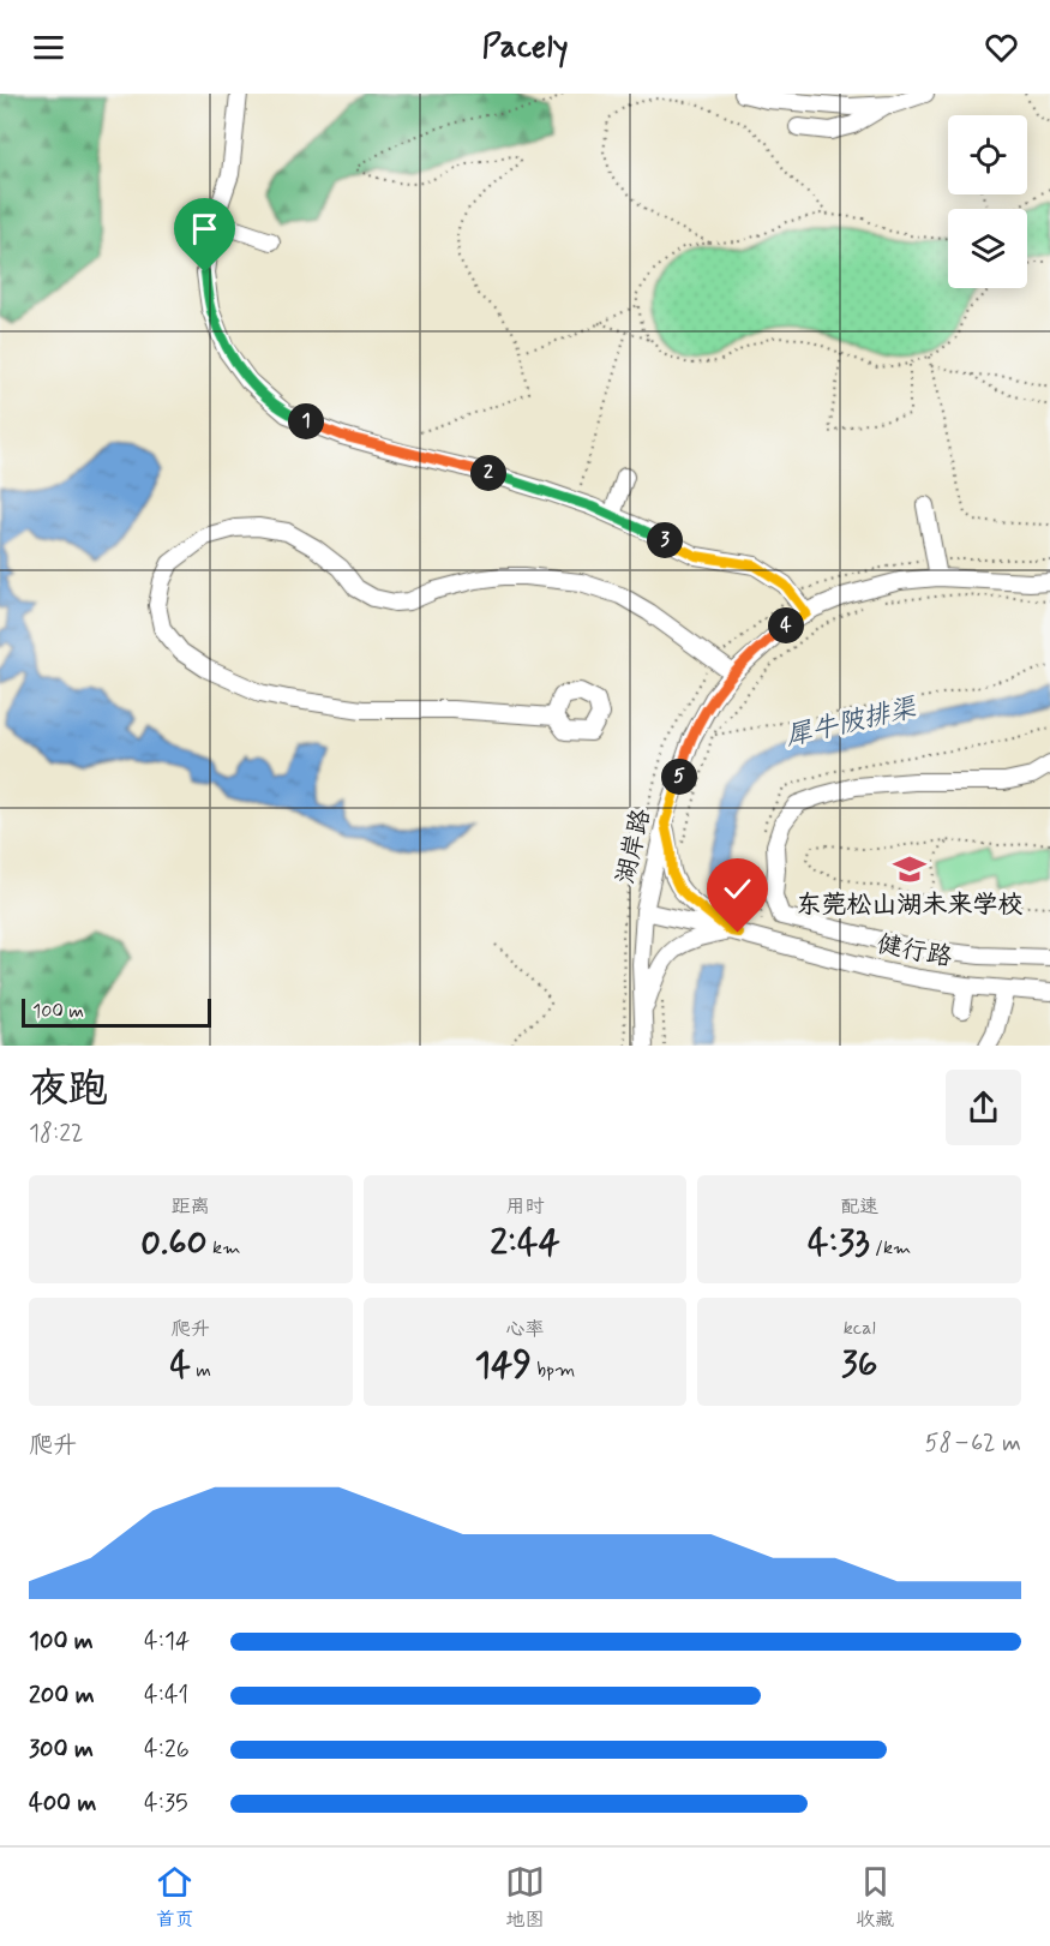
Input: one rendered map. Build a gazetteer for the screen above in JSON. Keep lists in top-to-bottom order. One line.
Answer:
{"streets":{"street":["湖岸路","健行路"]},"crossings":[["湖岸路","健行路"]],"water":["犀牛陂排渠"],"places":{"school or university":["东莞松山湖未来学校"]},"scale_bar":"100 m","page":{"header":"Pacely","pins":["1","2","3","4","5"],"scale":"100 m","heading":["夜跑","18:22"],"stats":[["距离","0.60 km"],["用时","2:44"],["配速","4:33 /km"],["爬升","4 m"],["心率","149 bpm"],["kcal","36"]],"chart":["爬升","58–62 m"],"list":[{"name":"100 m","note":"4:14"},{"name":"200 m","note":"4:41"},{"name":"300 m","note":"4:26"},{"name":"400 m","note":"4:35"}],"tabs":["首页","地图","收藏"]}}
